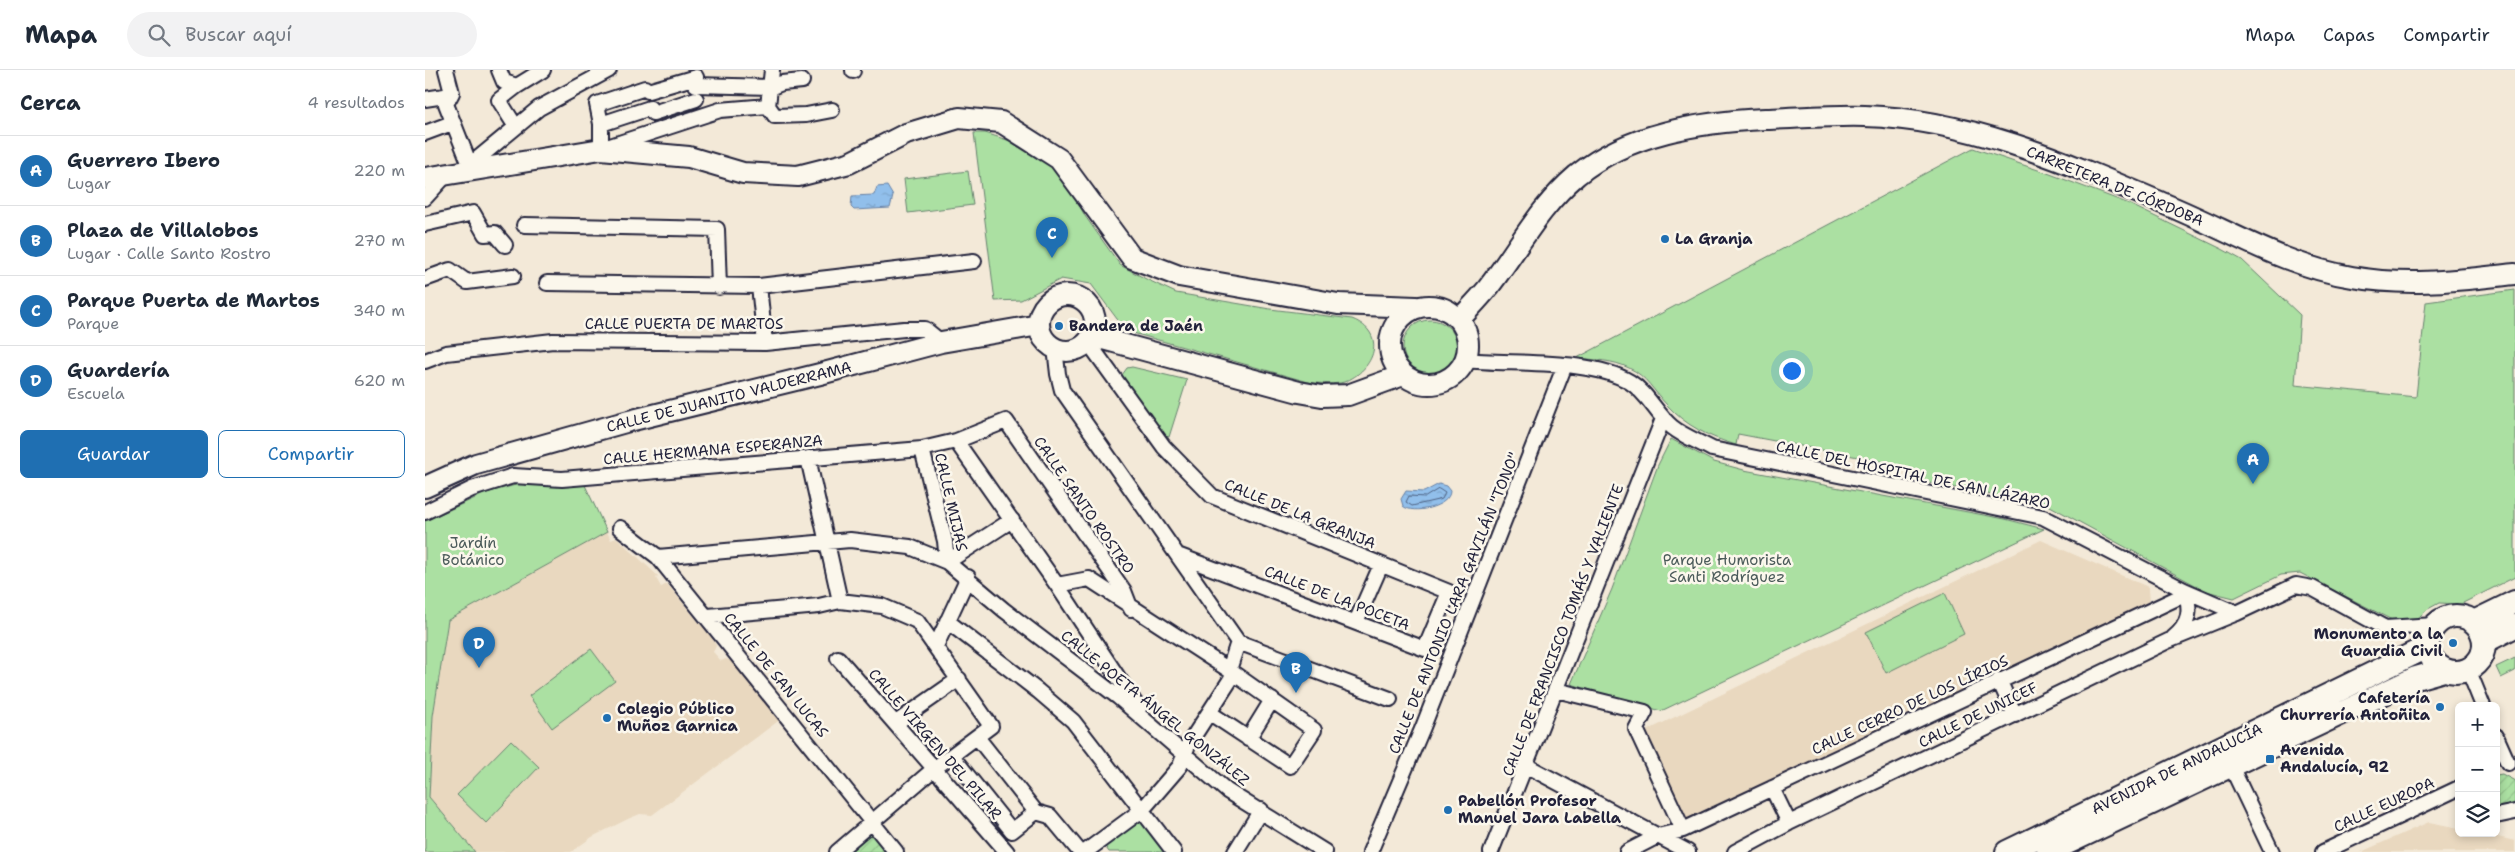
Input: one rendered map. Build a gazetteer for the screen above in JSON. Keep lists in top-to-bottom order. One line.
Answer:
{"streets":{"main road":["CARRETERA DE CÓRDOBA","CALLE DE JUANITO VALDERRAMA","AVENIDA DE ANDALUCÍA"],"street":["CALLE PUERTA DE MARTOS","CALLE HERMANA ESPERANZA","CALLE DEL HOSPITAL DE SAN LÁZARO","CALLE MIJAS","CALLE SANTO ROSTRO","CALLE DE LA GRANJA","CALLE DE LA POCETA","CALLE DE ANTONIO LARA GAVILÁN \"TONO\"","CALLE DE FRANCISCO TOMÁS Y VALIENTE","CALLE DE SAN LUCAS","CALLE CERRO DE LOS LÍRIOS","CALLE POETA ÁNGEL GONZÁLEZ","CALLE DE UNICEF","CALLE VIRGEN DEL PILAR","CALLE EUROPA"]},"crossings":[["CARRETERA DE CÓRDOBA","CALLE DEL HOSPITAL DE SAN LÁZARO"],["CALLE PUERTA DE MARTOS","CALLE DE JUANITO VALDERRAMA"],["CALLE DE JUANITO VALDERRAMA","CALLE DE LA GRANJA"],["CALLE HERMANA ESPERANZA","CALLE MIJAS"],["CALLE HERMANA ESPERANZA","CALLE SANTO ROSTRO"],["CALLE DEL HOSPITAL DE SAN LÁZARO","CALLE DE ANTONIO LARA GAVILÁN \"TONO\""],["CALLE DEL HOSPITAL DE SAN LÁZARO","CALLE DE FRANCISCO TOMÁS Y VALIENTE"],["CALLE DEL HOSPITAL DE SAN LÁZARO","CALLE CERRO DE LOS LÍRIOS"],["CALLE DEL HOSPITAL DE SAN LÁZARO","CALLE DE UNICEF"],["CALLE MIJAS","CALLE POETA ÁNGEL GONZÁLEZ"],["CALLE DE LA GRANJA","CALLE DE LA POCETA"],["CALLE DE SAN LUCAS","CALLE POETA ÁNGEL GONZÁLEZ"]],"parks":["Jardín Botánico","Parque Humorista Santi Rodríguez"],"places":{"other":["La Granja","Bandera de Jaén","Monumento a la Guardia Civil","Cafetería Churrería Antoñita","Colegio Público Muñoz Garnica","Pabellón Profesor Manuel Jara Labella"],"transit":["Avenida Andalucía, 92"]},"page":{"header":"Mapa","search":"Buscar aquí","nav":["Mapa","Capas","Compartir"],"heading":["Cerca","4 resultados"],"list":[{"mark":"A","name":"Guerrero Ibero","note":"Lugar","value":"220 m"},{"mark":"B","name":"Plaza de Villalobos","note":"Lugar · Calle Santo Rostro","value":"270 m"},{"mark":"C","name":"Parque Puerta de Martos","note":"Parque","value":"340 m"},{"mark":"D","name":"Guardería","note":"Escuela","value":"620 m"}],"pins":["C","A","D","B"],"buttons":["Guardar","Compartir"],"map_buttons":["+","−"]}}
